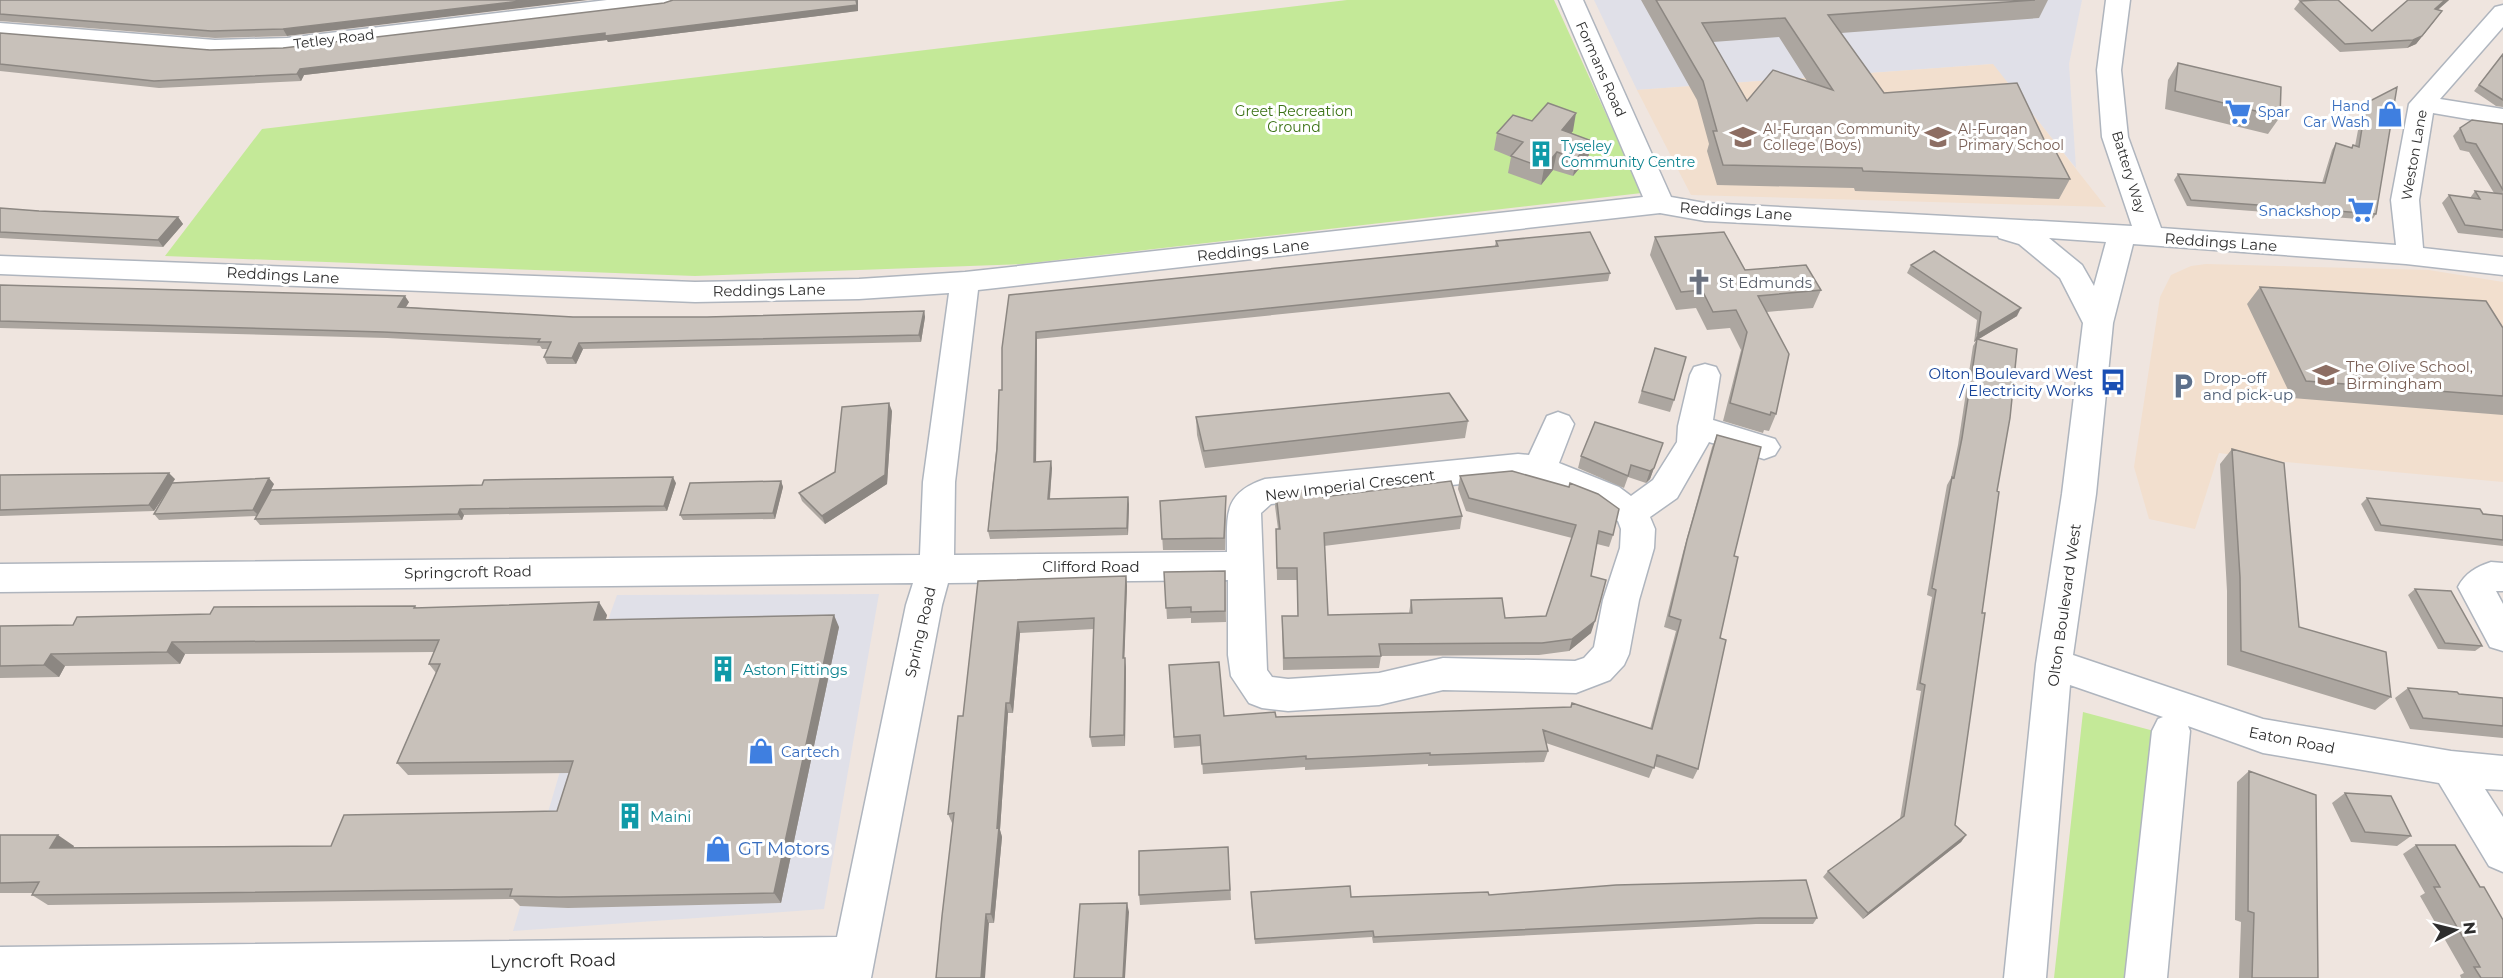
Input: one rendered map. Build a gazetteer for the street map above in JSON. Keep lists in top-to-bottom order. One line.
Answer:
{"streets":{"street":["Tetley Road","Formans Road","Weston Lane","Battery Way","Reddings Lane","New Imperial Crescent","Clifford Road","Springcroft Road","Olton Boulevard West","Spring Road","Eaton Road","Lyncroft Road"]},"crossings":[["Formans Road","Reddings Lane"],["Weston Lane","Reddings Lane"],["Battery Way","Reddings Lane"],["Battery Way","Olton Boulevard West"],["Reddings Lane","Olton Boulevard West"],["Reddings Lane","Spring Road"],["New Imperial Crescent","Clifford Road"],["Clifford Road","Springcroft Road"],["Clifford Road","Spring Road"],["Springcroft Road","Spring Road"],["Olton Boulevard West","Eaton Road"],["Spring Road","Lyncroft Road"]],"parks":["Greet Recreation Ground"],"places":{"supermarket":["Spar","Snackshop"],"shop":["Hand Car Wash","Cartech","GT Motors"],"school or university":["Al-Furqan Community College (Boys)","Al-Furqan Primary School","The Olive School, Birmingham"],"building":["Tyseley Community Centre","Aston Fittings","Maini"],"church":["St Edmunds"],"bus stop":["Olton Boulevard West / Electricity Works"],"parking":["Drop-off and pick-up"]},"north":"right"}
